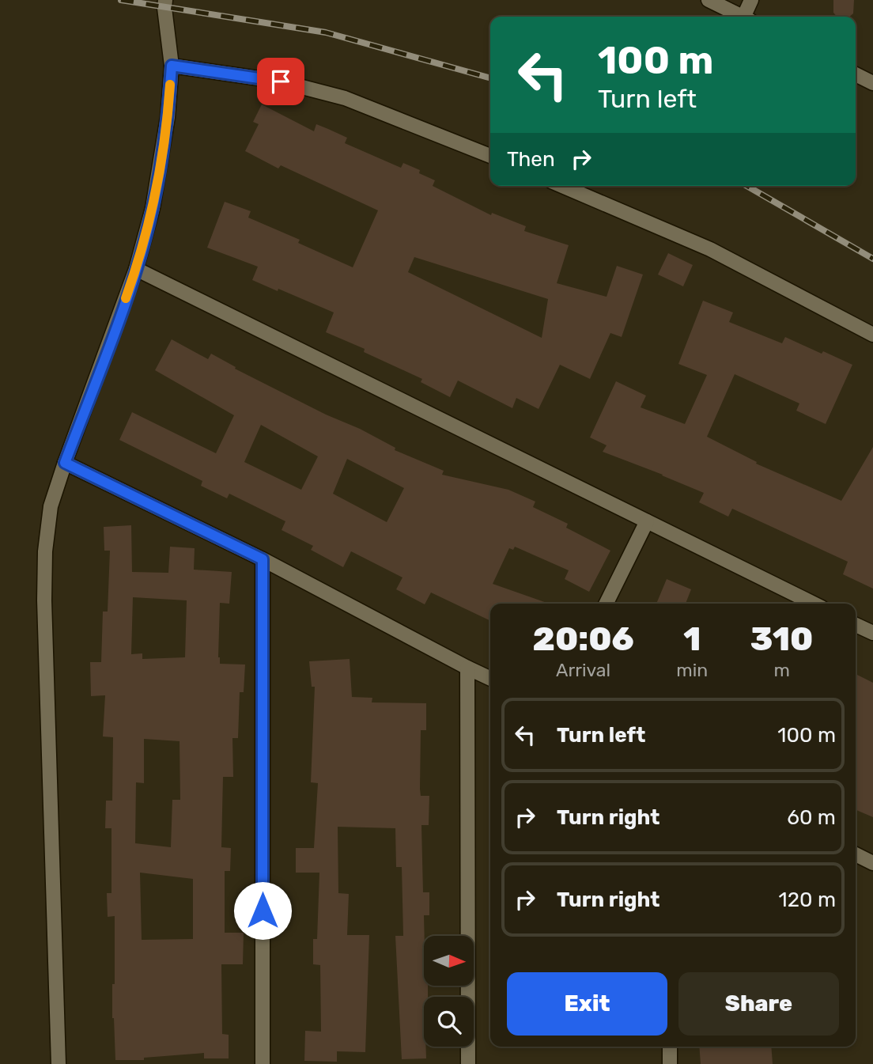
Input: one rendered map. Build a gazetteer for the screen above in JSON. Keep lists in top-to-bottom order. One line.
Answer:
{"north":"right","page":{"turn":["100 m","Turn left"],"then":"Then","eta":["20:06","Arrival","1","min","310","m"],"list":[{"name":"Turn left","value":"100 m"},{"name":"Turn right","value":"60 m"},{"name":"Turn right","value":"120 m"}],"buttons":["Exit","Share"]}}
